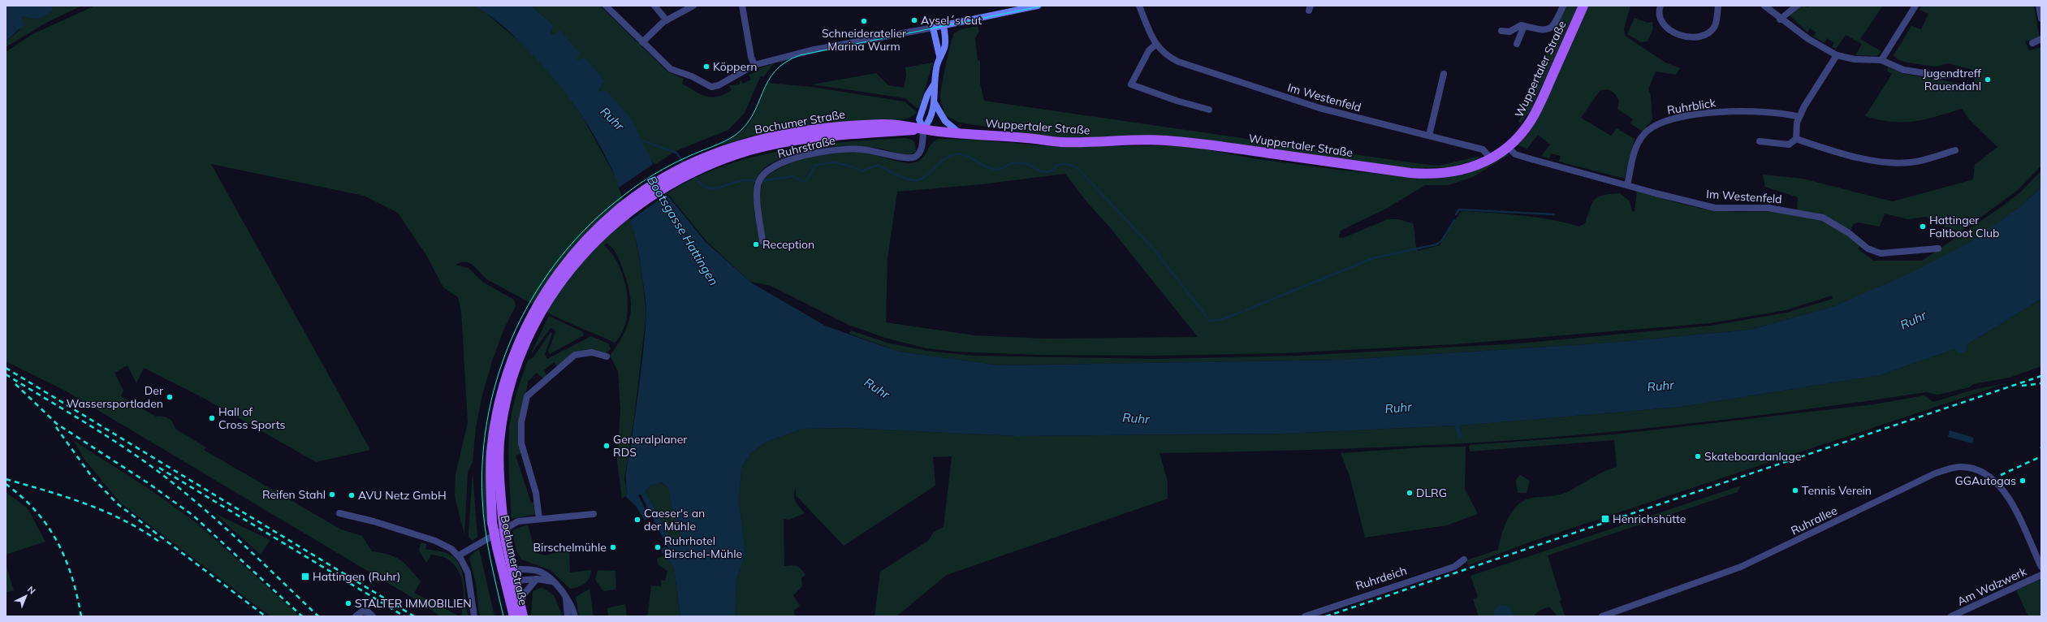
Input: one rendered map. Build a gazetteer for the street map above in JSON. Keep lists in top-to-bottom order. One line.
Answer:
{"streets":{"main road":["Wuppertaler Straße","Bochumer Straße"],"street":["Im Westenfeld","Ruhrblick","Ruhrstraße","Ruhrallee","Ruhrdeich","Am Walzwerk"]},"crossings":[["Wuppertaler Straße","Im Westenfeld"],["Wuppertaler Straße","Bochumer Straße"],["Wuppertaler Straße","Ruhrstraße"],["Im Westenfeld","Ruhrblick"],["Bochumer Straße","Ruhrstraße"]],"water":["Ruhr","Bootsgasse Hattingen"],"places":{"other":["Aysel´s Cut","Schneideratelier Marina Wurm","Köppern","Jugendtreff Rauendahl","Hattinger Faltboot Club","Reception","Der Wassersportladen","Hall of Cross Sports","Generalplaner RDS","Skateboardanlage","GGAutogas","Tennis Verein","DLRG","Reifen Stahl","AVU Netz GmbH","Caeser's an der Mühle","Birschelmühle","Ruhrhotel Birschel-Mühle","STALTER IMMOBILIEN"],"transit":["Henrichshütte","Hattingen (Ruhr)"]},"north":"top right"}
